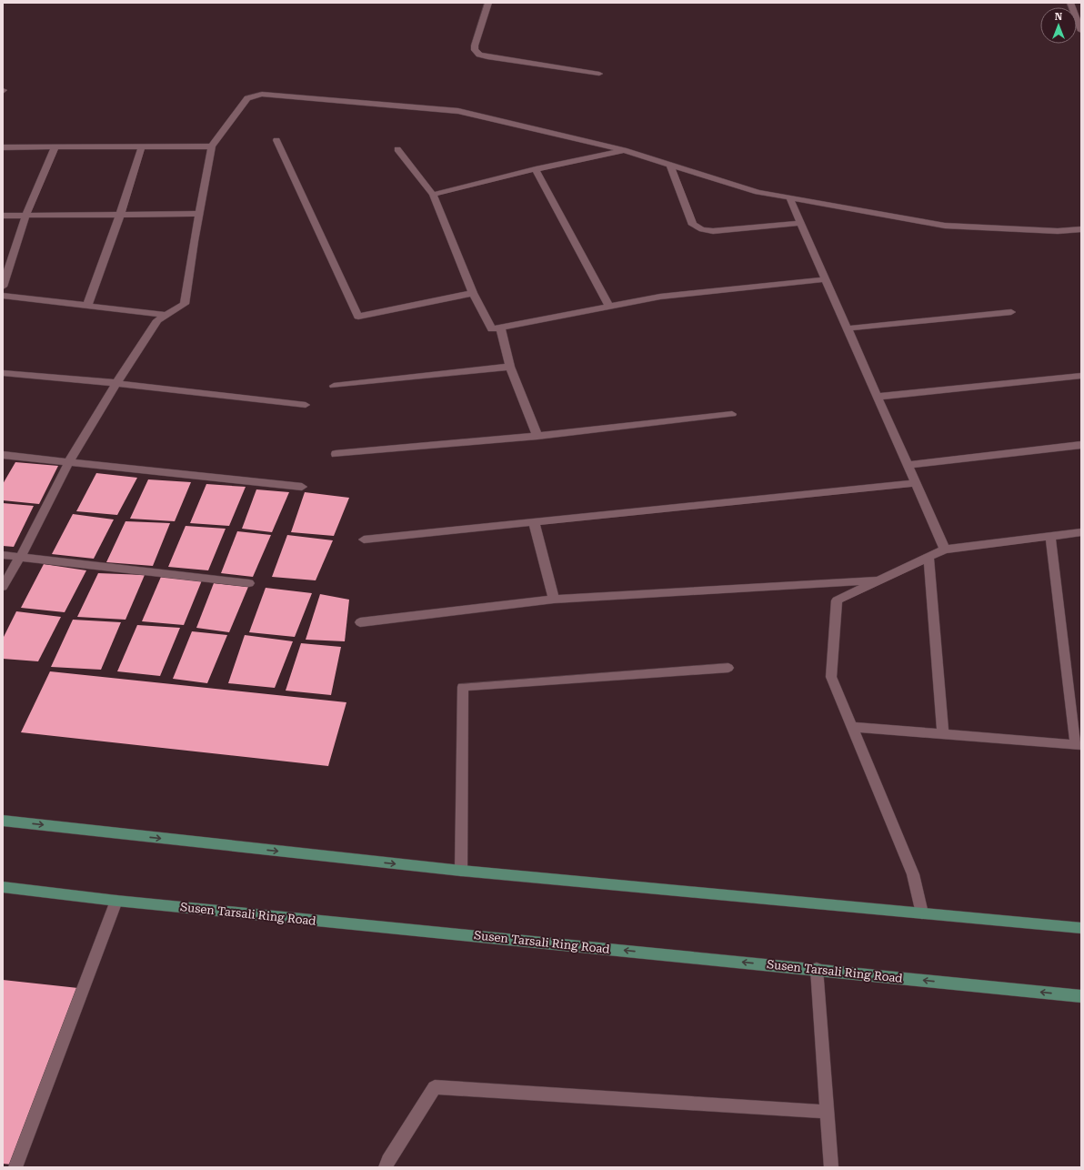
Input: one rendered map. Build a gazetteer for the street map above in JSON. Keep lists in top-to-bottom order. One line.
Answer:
{"streets":{"main road":["Susen Tarsali Ring Road"]},"north":"top"}
